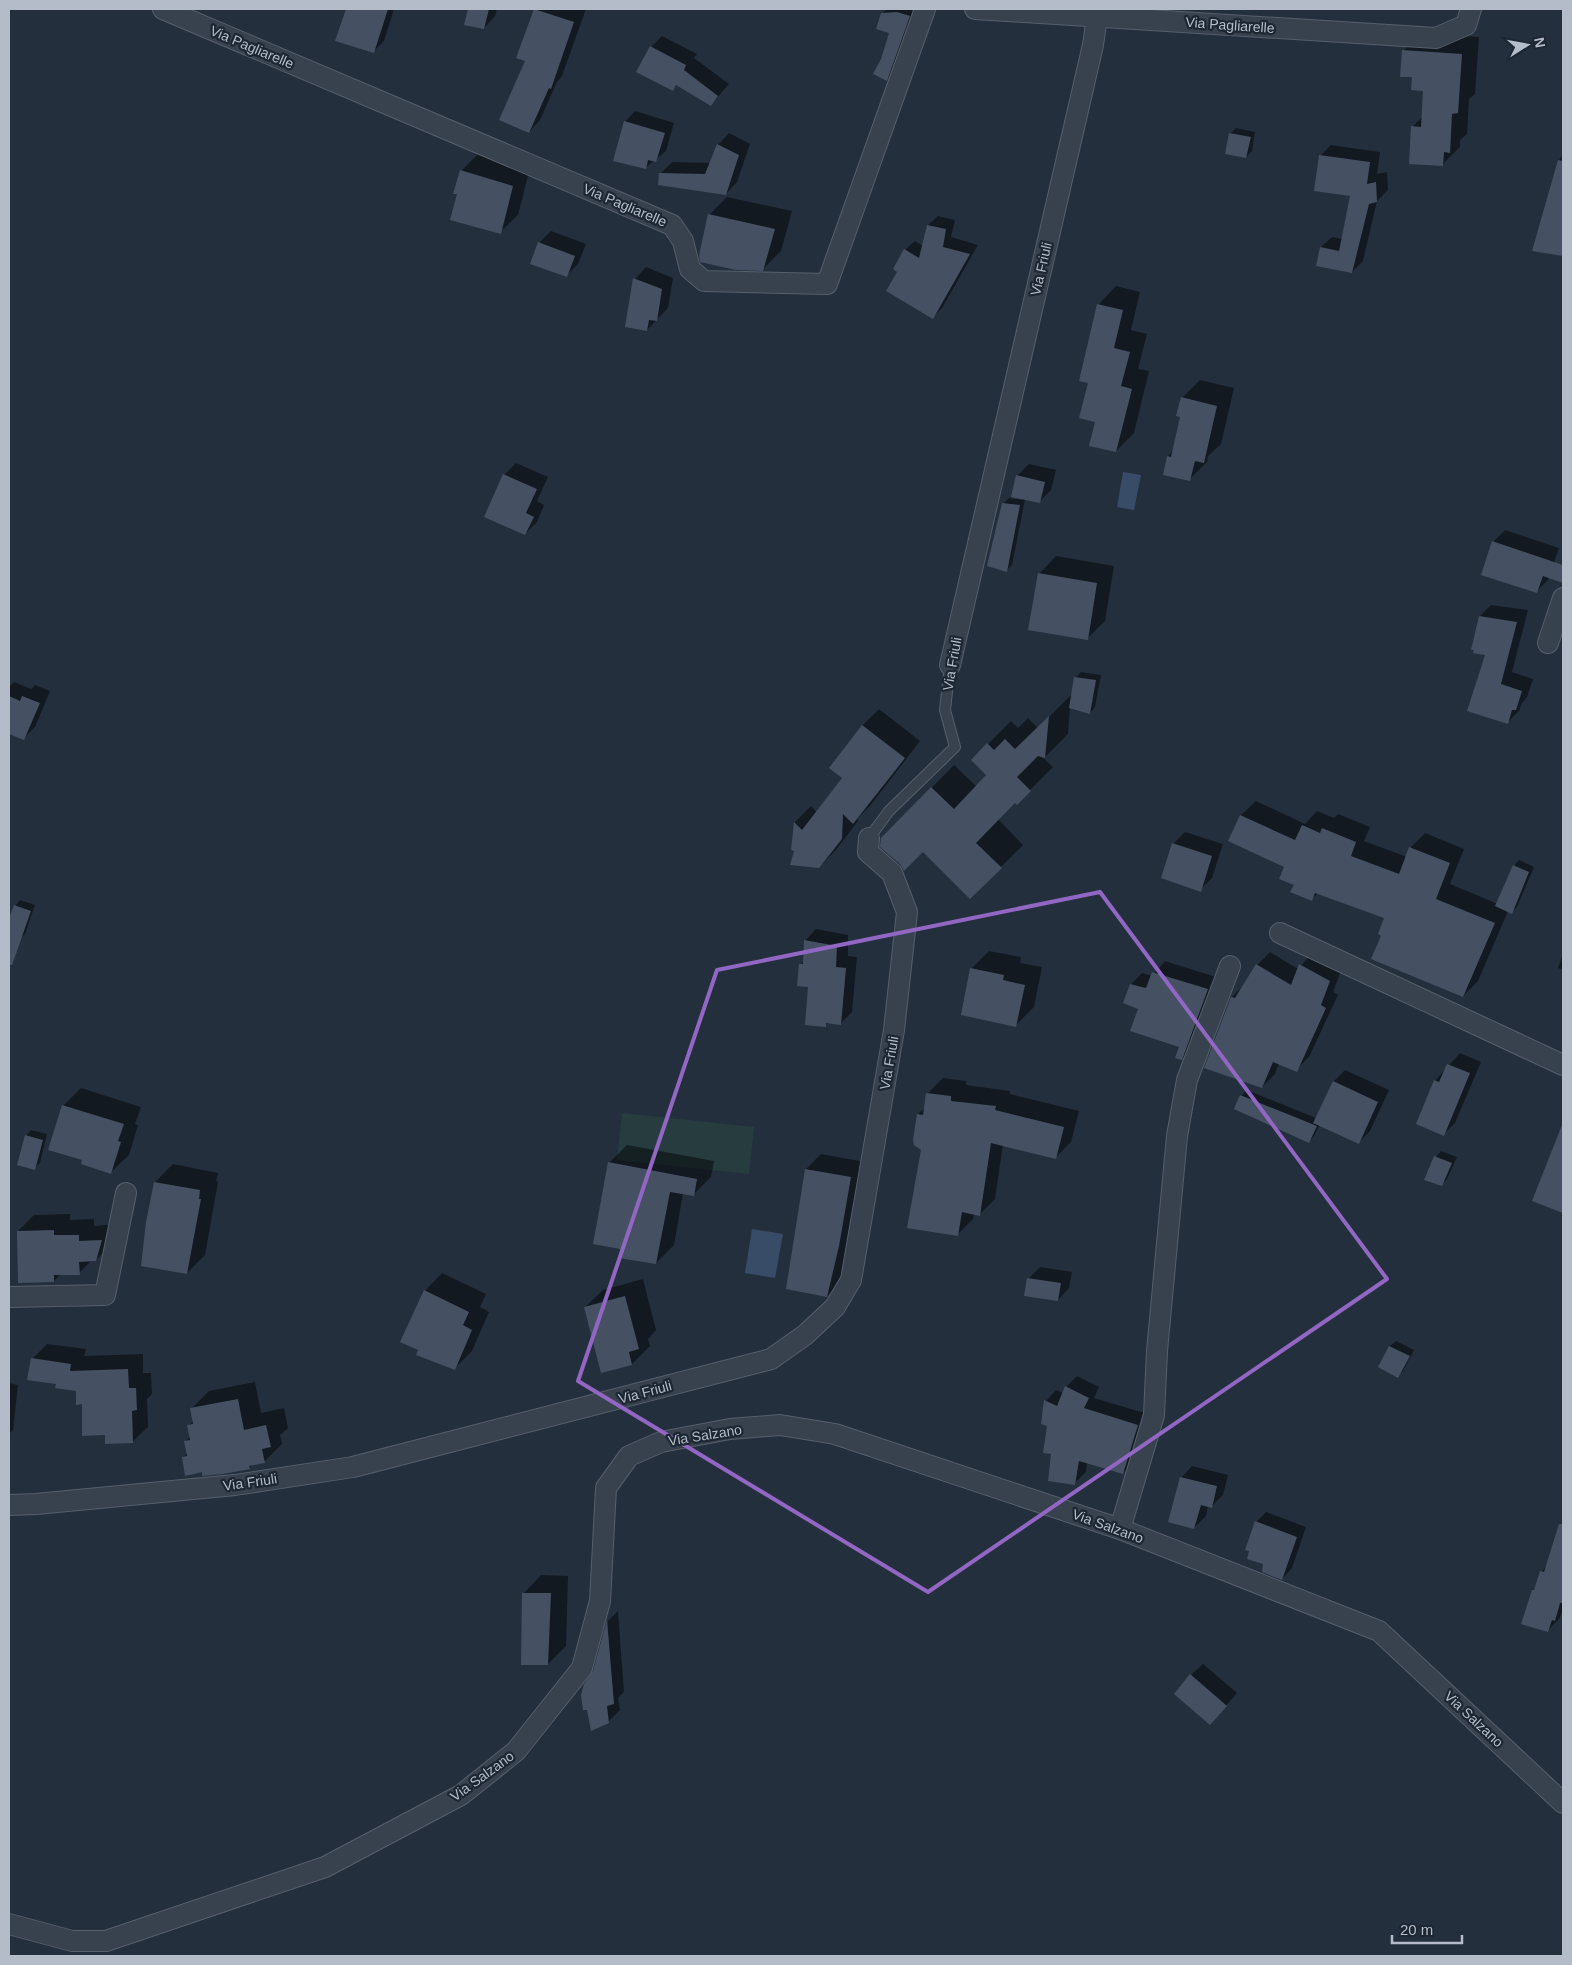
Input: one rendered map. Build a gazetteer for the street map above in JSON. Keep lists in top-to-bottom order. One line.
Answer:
{"streets":{"street":["Via Pagliarelle","Via Friuli","Via Salzano"]},"crossings":[["Via Pagliarelle","Via Friuli"]],"scale_bar":"20 m","north":"right"}
